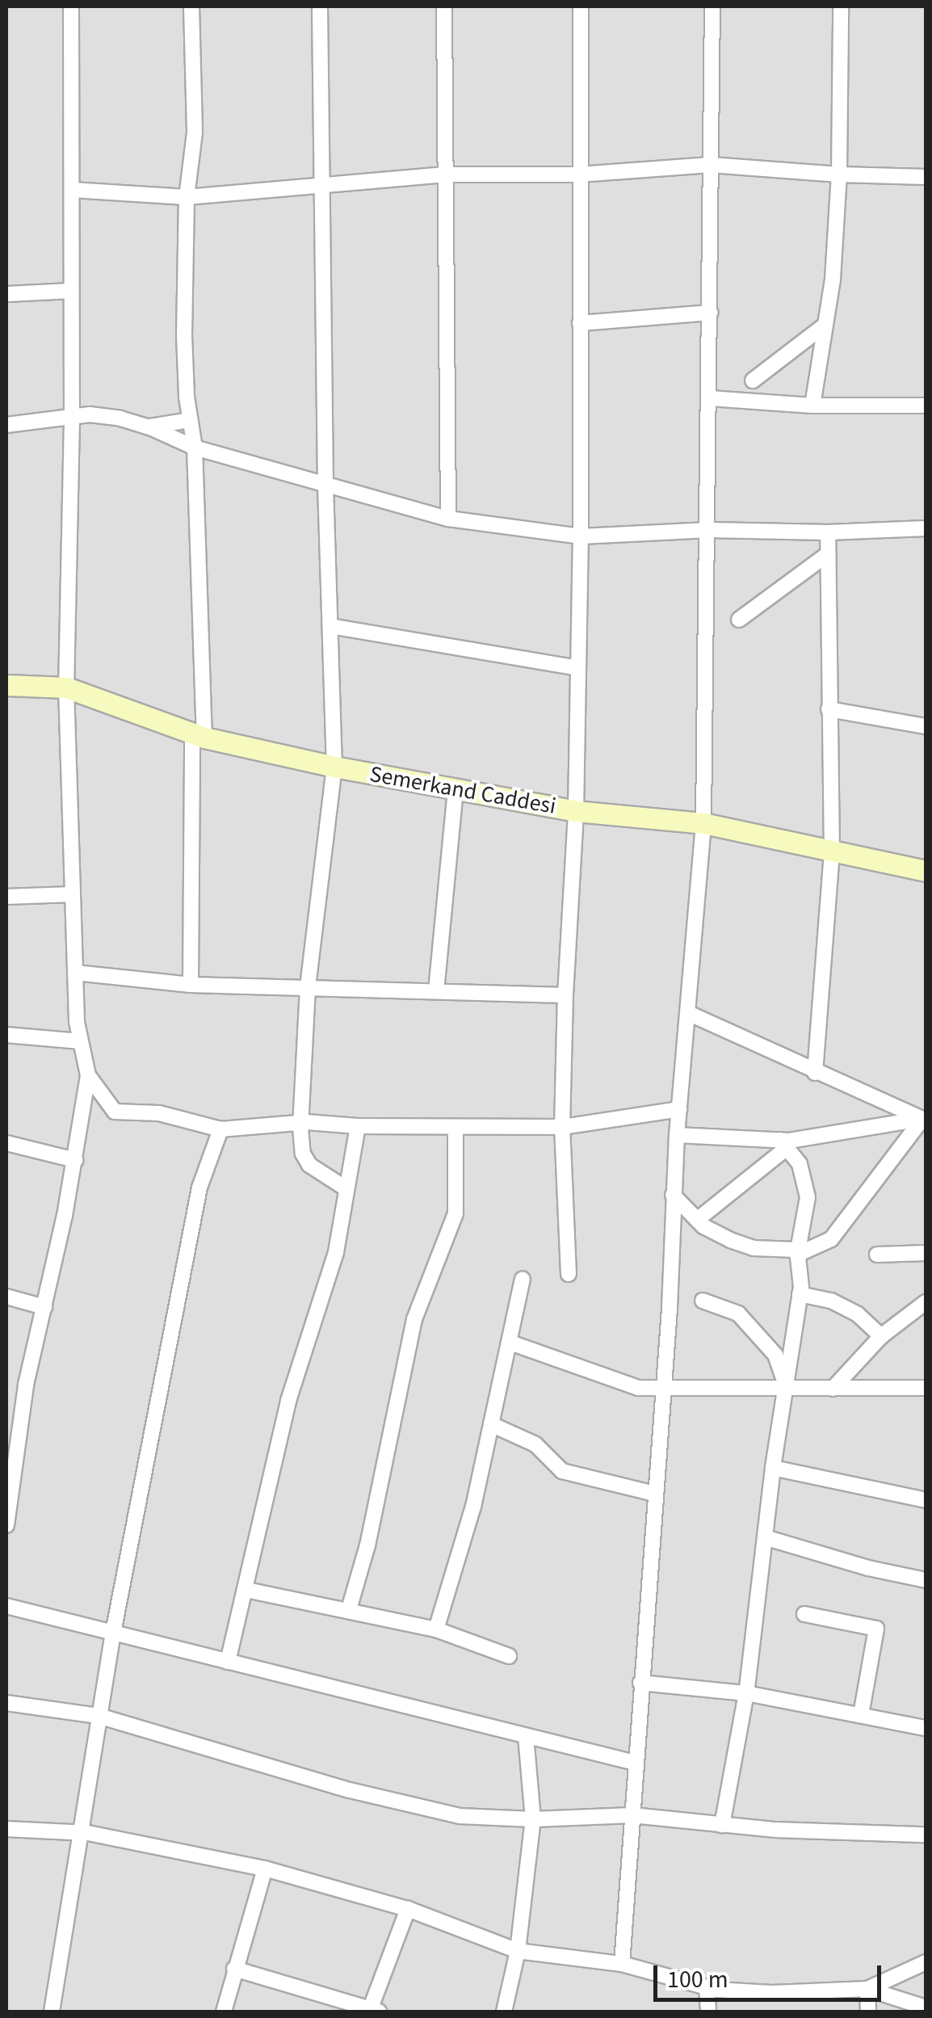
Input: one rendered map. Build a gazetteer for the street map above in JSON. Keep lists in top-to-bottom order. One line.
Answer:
{"streets":{"street":["Semerkand Caddesi"]},"scale_bar":"100 m"}
